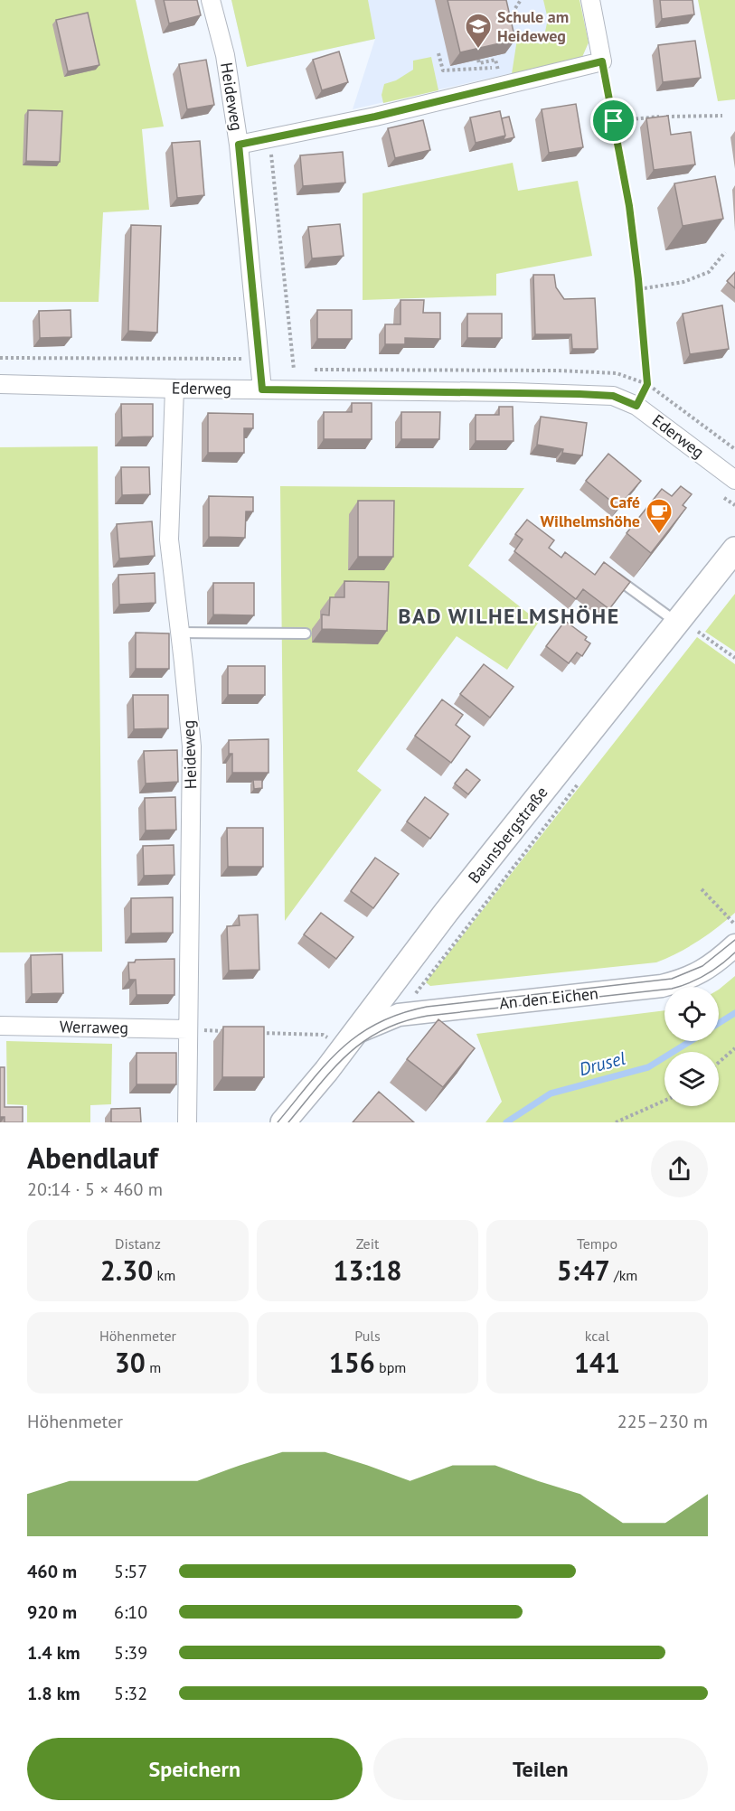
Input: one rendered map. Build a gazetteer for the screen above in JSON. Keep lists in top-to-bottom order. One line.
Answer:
{"streets":{"main road":["Baunsbergstraße"],"street":["Heideweg","Ederweg","An den Eichen","Werraweg"]},"crossings":[["Heideweg","Ederweg"],["Heideweg","Werraweg"],["Baunsbergstraße","An den Eichen"]],"districts":["BAD WILHELMSHÖHE"],"water":["Drusel"],"places":{"school or university":["Schule am Heideweg"],"cafe":["Café Wilhelmshöhe"]},"page":{"heading":["Abendlauf","20:14 · 5 × 460 m"],"stats":[["Distanz","2.30 km"],["Zeit","13:18"],["Tempo","5:47 /km"],["Höhenmeter","30 m"],["Puls","156 bpm"],["kcal","141"]],"chart":["Höhenmeter","225–230 m"],"list":[{"name":"460 m","note":"5:57"},{"name":"920 m","note":"6:10"},{"name":"1.4 km","note":"5:39"},{"name":"1.8 km","note":"5:32"}],"buttons":["Speichern","Teilen"]}}
